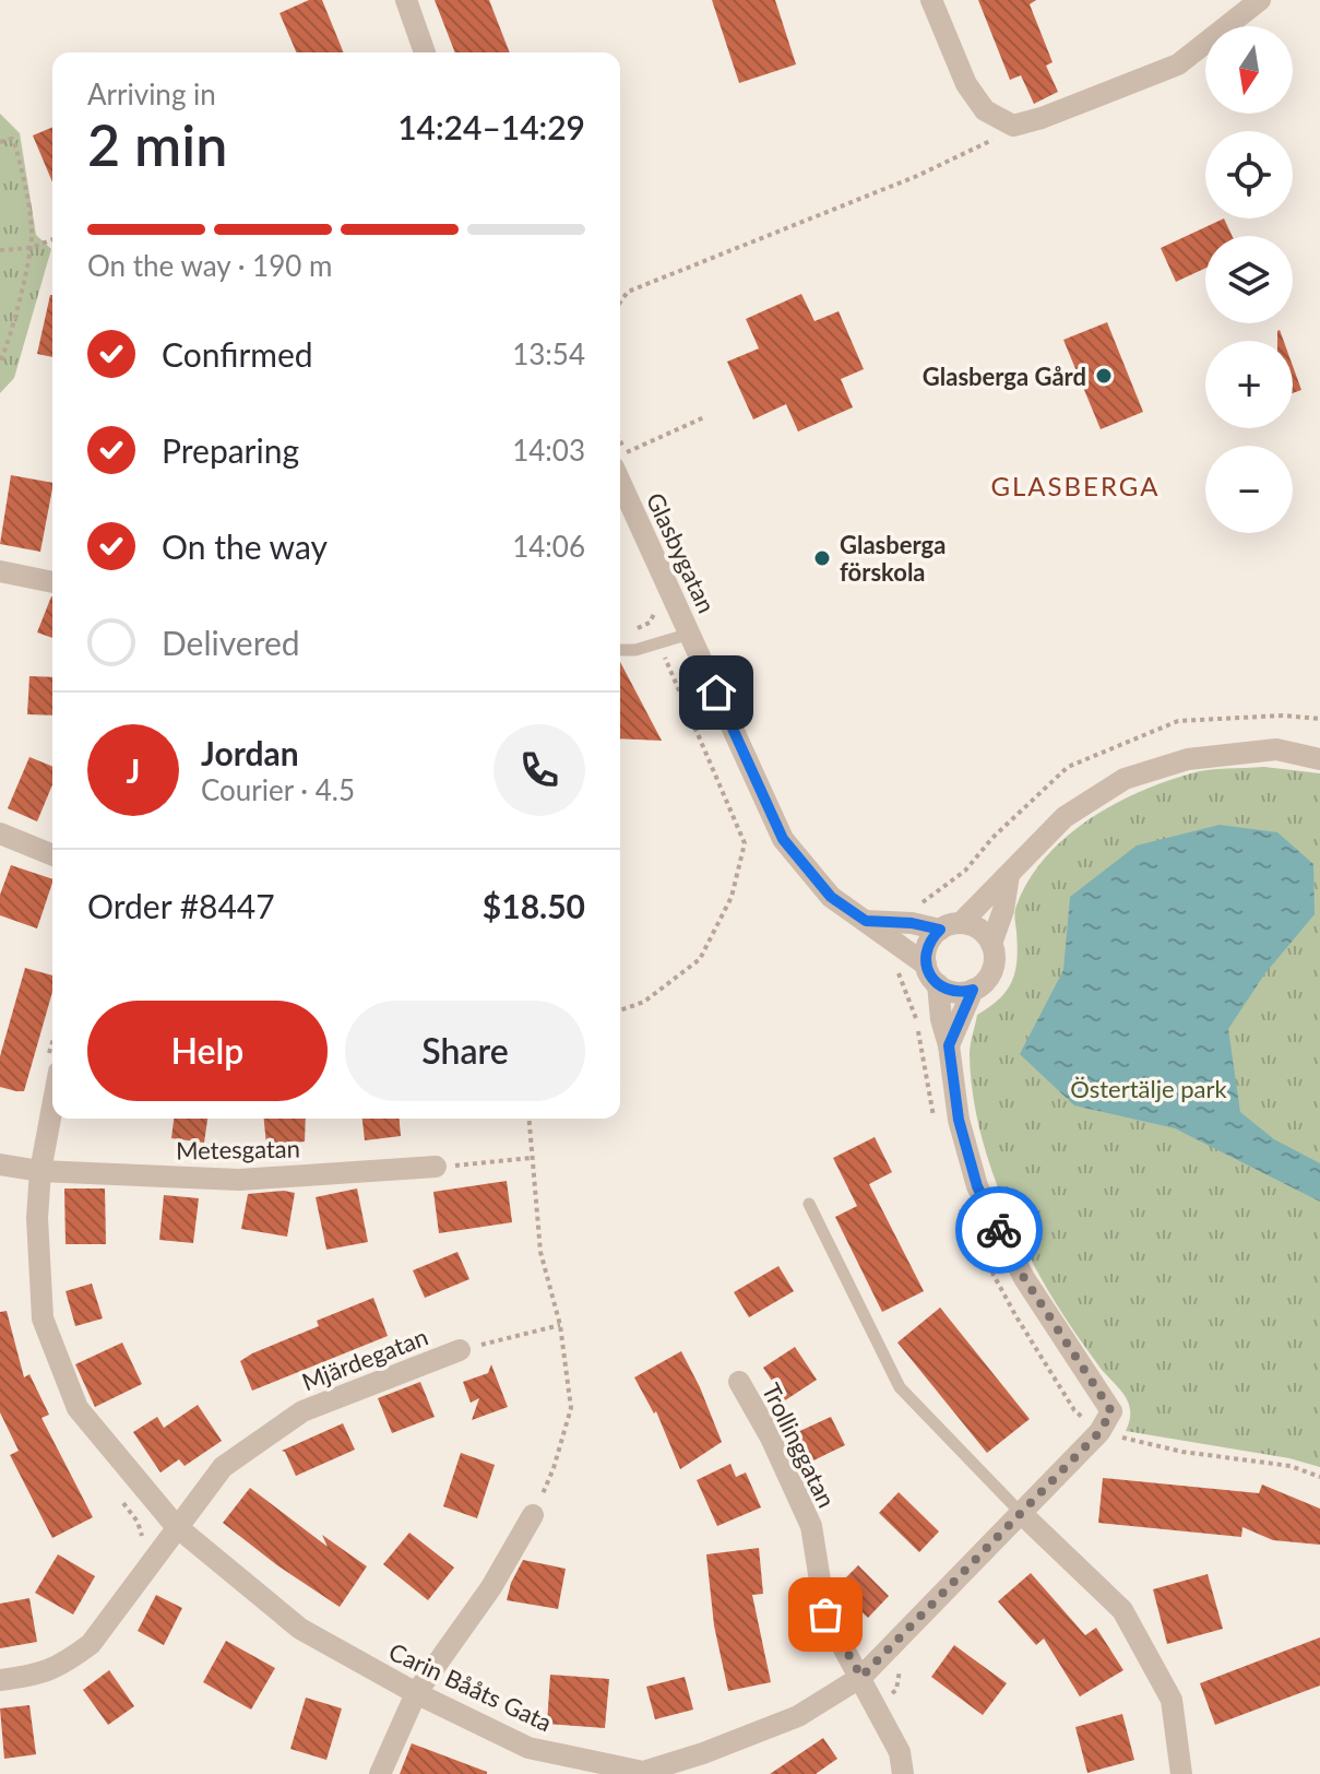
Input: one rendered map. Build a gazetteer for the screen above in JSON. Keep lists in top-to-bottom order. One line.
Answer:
{"streets":{"street":["Glasbygatan","Metesgatan","Mjärdegatan","Trollinggatan","Carin Bååts Gata"]},"crossings":[["Glasbygatan","Carin Bååts Gata"],["Metesgatan","Carin Bååts Gata"],["Mjärdegatan","Carin Bååts Gata"],["Trollinggatan","Carin Bååts Gata"]],"districts":["GLASBERGA"],"parks":["Östertälje park"],"places":["Glasberga Gård","Glasberga förskola"],"north":"bottom","page":{"map_buttons":["+","−"],"heading":["2 min","Arriving in","14:24–14:29"],"panel":["Jordan","Courier · 4.5","Order #8447","$18.50"],"bar":"On the way · 190 m","list":[["Confirmed","13:54"],["Preparing","14:03"],["On the way","14:06"],"Delivered"],"round":"J","buttons":["Help","Share"]}}
